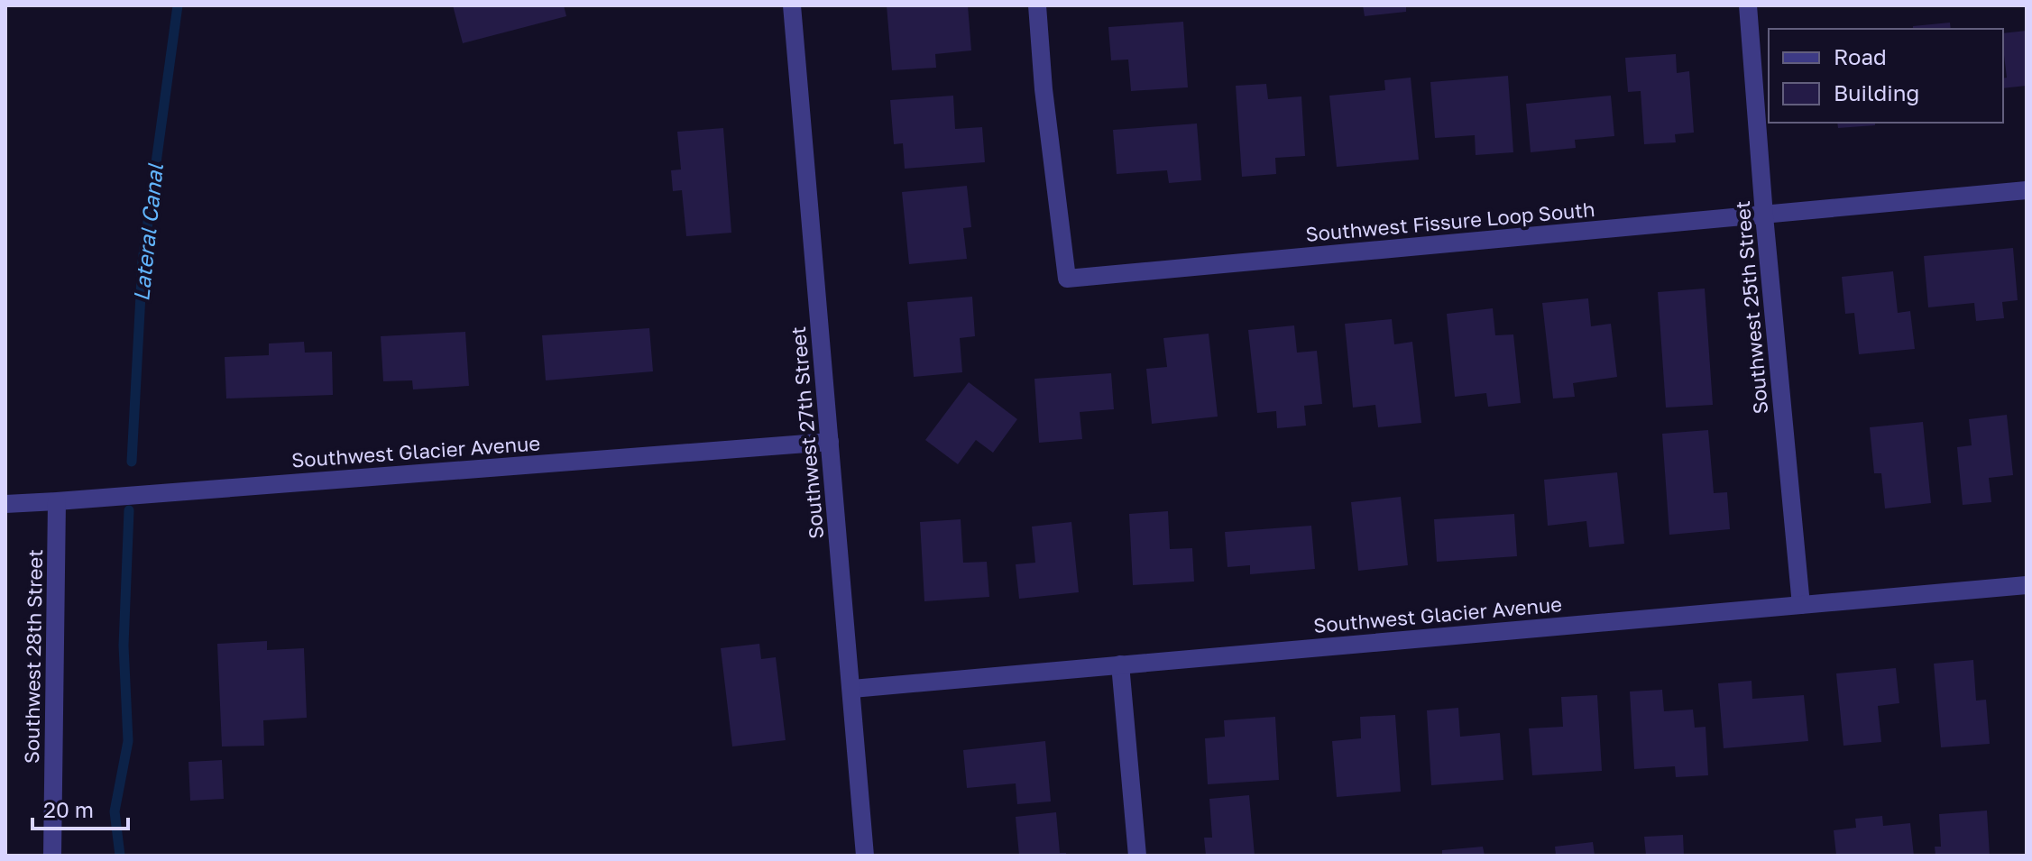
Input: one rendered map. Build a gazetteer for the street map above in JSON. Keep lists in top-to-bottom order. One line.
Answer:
{"streets":{"street":["Southwest Fissure Loop South","Southwest 25th Street","Southwest 27th Street","Southwest Glacier Avenue","Southwest 28th Street"]},"crossings":[["Southwest Fissure Loop South","Southwest 25th Street"],["Southwest 25th Street","Southwest Glacier Avenue"],["Southwest 27th Street","Southwest Glacier Avenue"],["Southwest Glacier Avenue","Southwest 28th Street"]],"water":["Lateral Canal"],"legend":["Road","Building"],"scale_bar":"20 m"}
